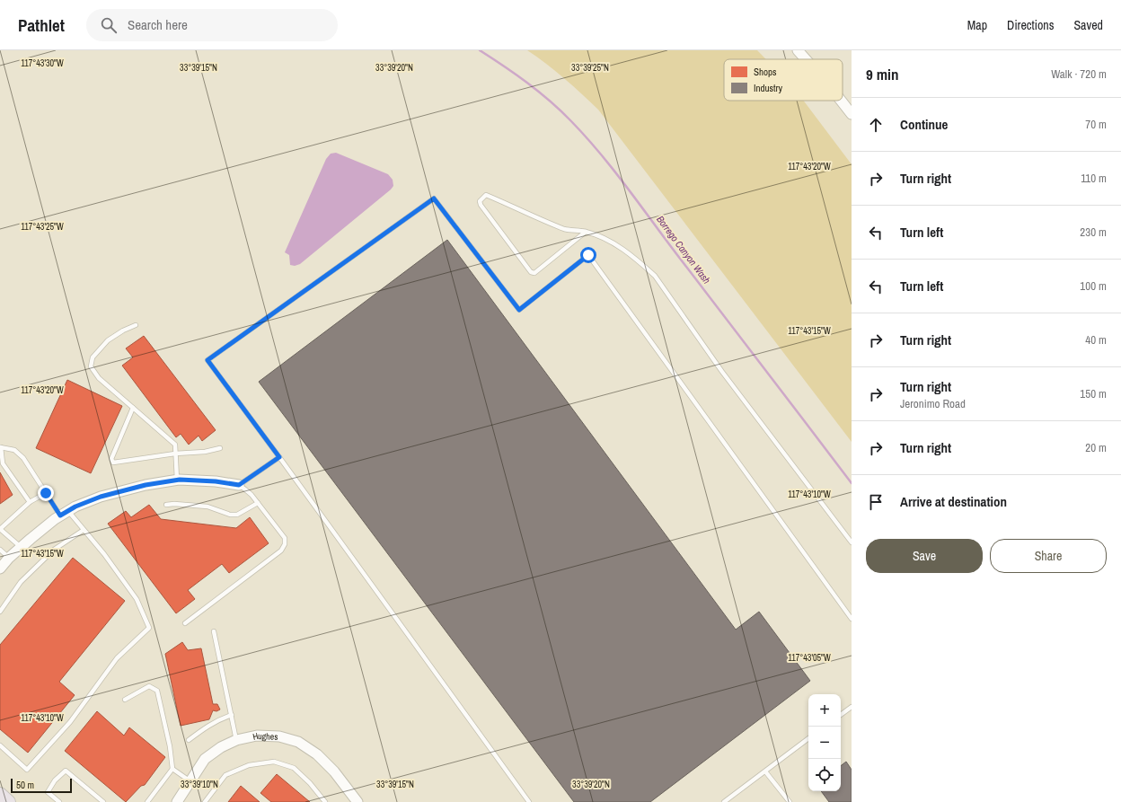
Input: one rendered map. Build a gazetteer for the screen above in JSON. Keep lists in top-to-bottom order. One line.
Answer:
{"streets":{"street":["Hughes"]},"water":["Borrego Canyon Wash"],"legend":["Shops","Industry"],"scale_bar":"50 m","page":{"header":"Pathlet","search":"Search here","nav":["Map","Directions","Saved"],"heading":["9 min","Walk · 720 m"],"list":[["Continue","70 m"],["Turn right","110 m"],["Turn left","230 m"],["Turn left","100 m"],["Turn right","40 m"],["Turn right","Jeronimo Road","150 m"],["Turn right","20 m"],"Arrive at destination"],"buttons":["Save","Share"],"map_buttons":["+","−"],"scale":"50 m"},"coordinates":["117°43'30\"W","33°39'15\"N","33°39'20\"N","33°39'25\"N","117°43'20\"W","117°43'25\"W","117°43'15\"W","117°43'10\"W","117°43'05\"W","33°39'10\"N"]}
